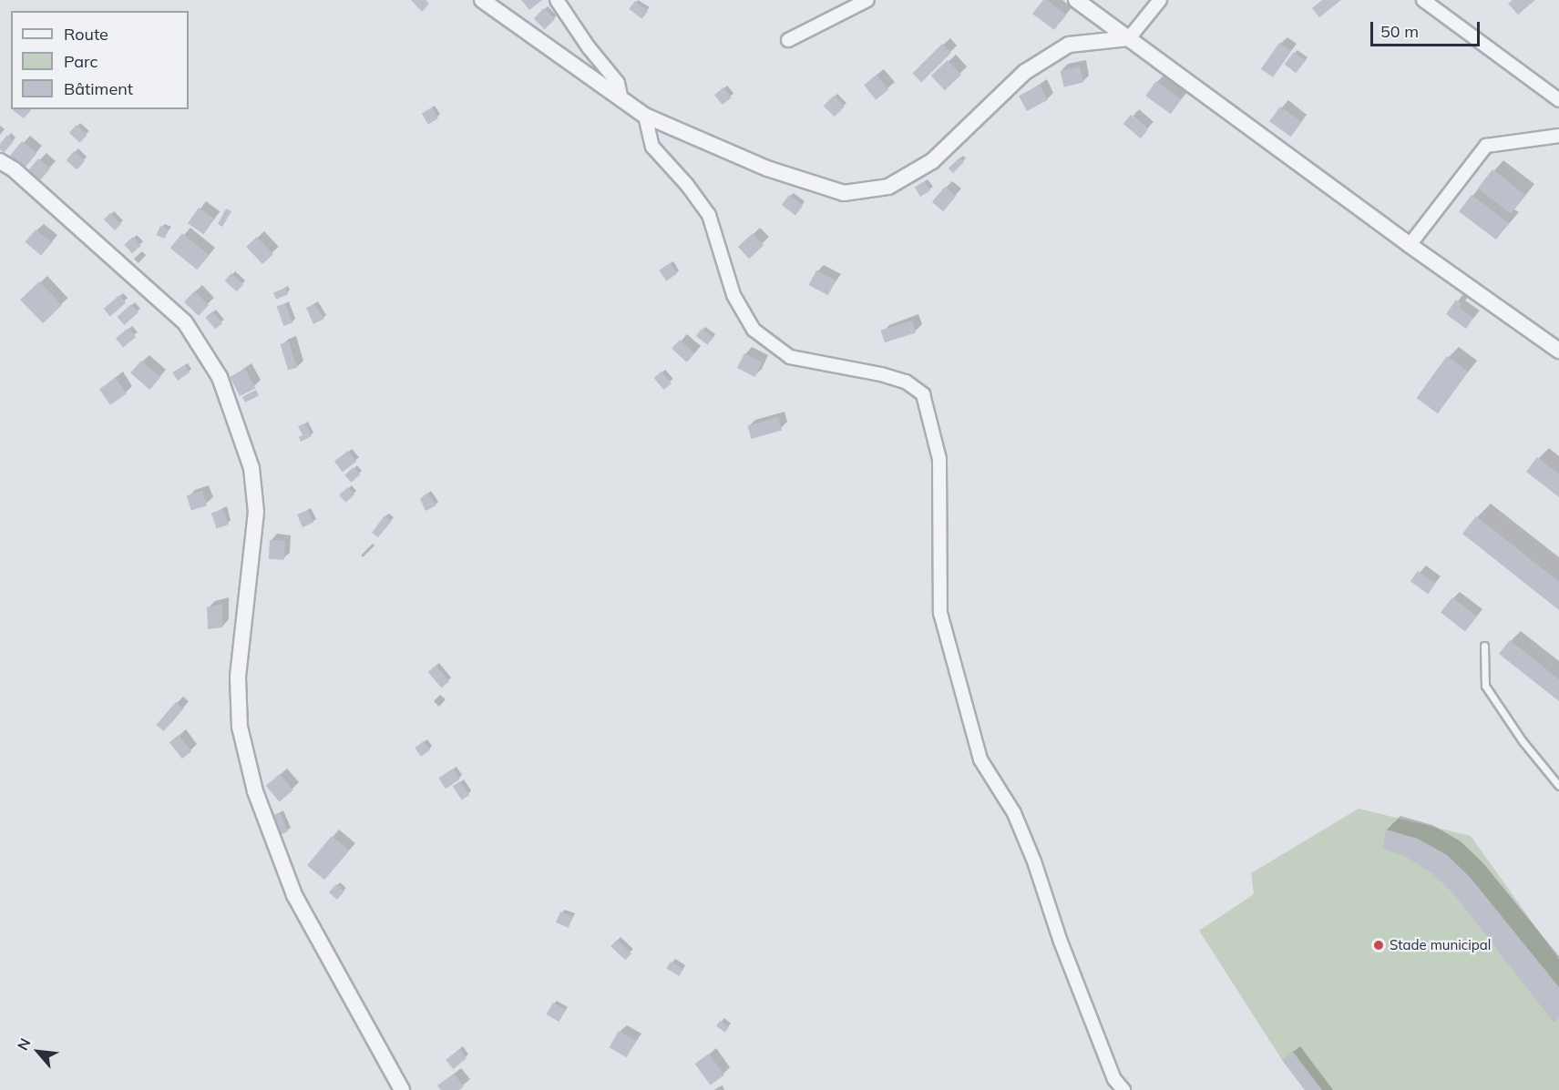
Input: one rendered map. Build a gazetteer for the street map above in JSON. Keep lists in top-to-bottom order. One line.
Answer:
{"places":["Stade municipal"],"legend":["Route","Parc","Bâtiment"],"scale_bar":"50 m","north":"top left"}
